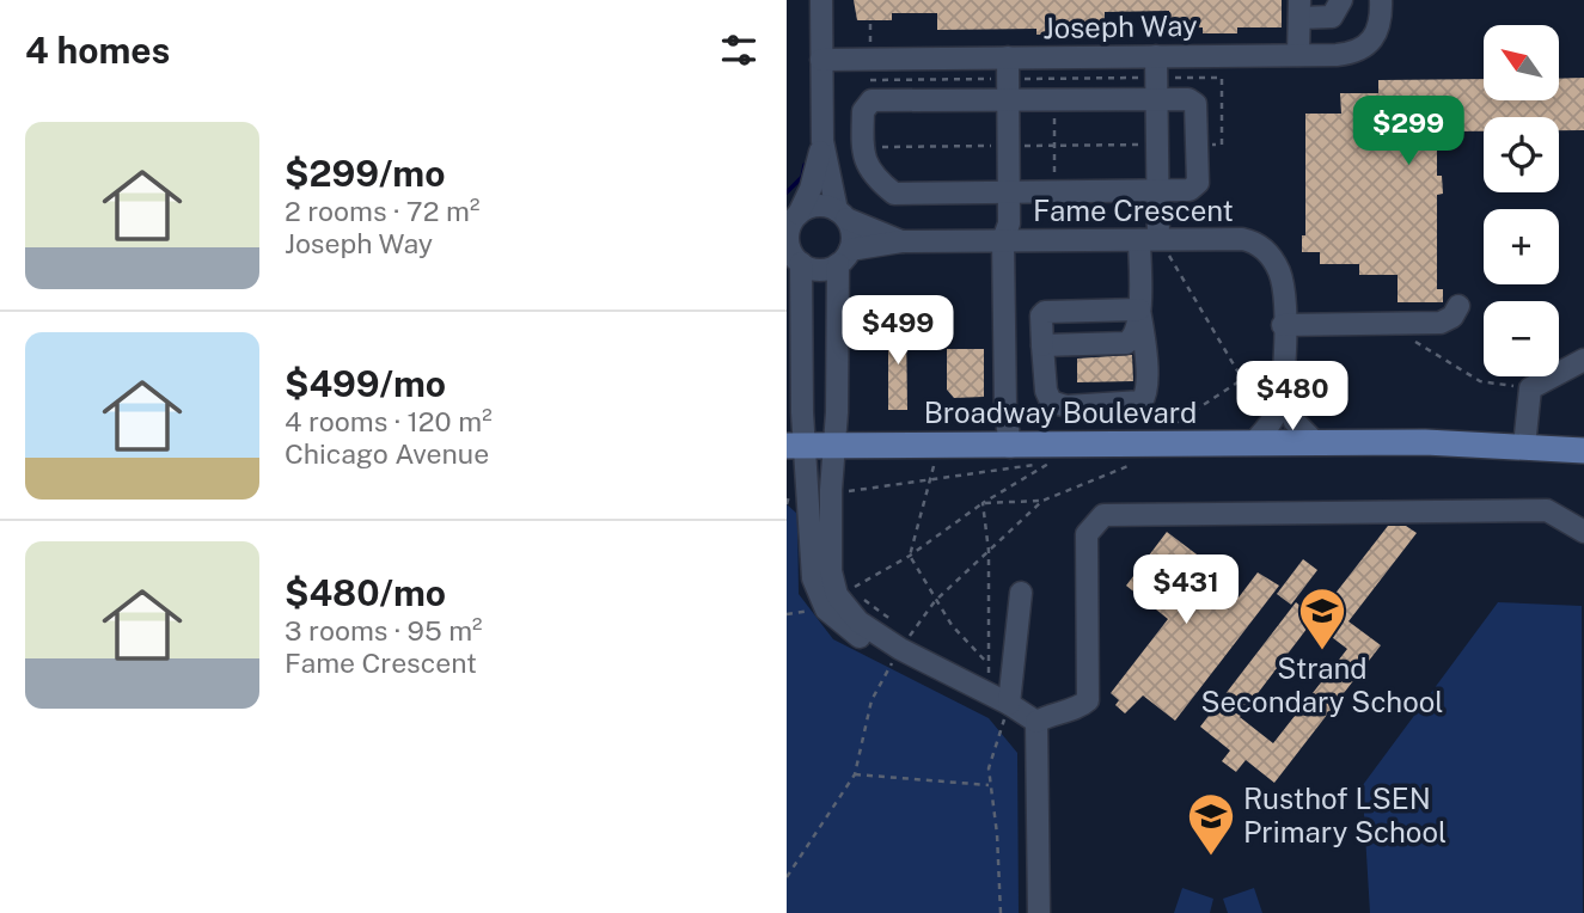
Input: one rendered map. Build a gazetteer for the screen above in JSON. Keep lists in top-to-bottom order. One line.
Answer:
{"streets":{"main road":["Broadway Boulevard"],"street":["Joseph Way","Fame Crescent"]},"crossings":[["Fame Crescent","Broadway Boulevard"]],"places":{"school or university":["Strand Secondary School","Rusthof LSEN Primary School"]},"north":"top left","page":{"heading":"4 homes","map_buttons":["+","−"],"price":["$299","$499","$480","$431"],"list":[{"name":"$299/mo","note":"2 rooms · 72 m² · Joseph Way"},{"name":"$499/mo","note":"4 rooms · 120 m² · Chicago Avenue"},{"name":"$480/mo","note":"3 rooms · 95 m² · Fame Crescent"}]}}
